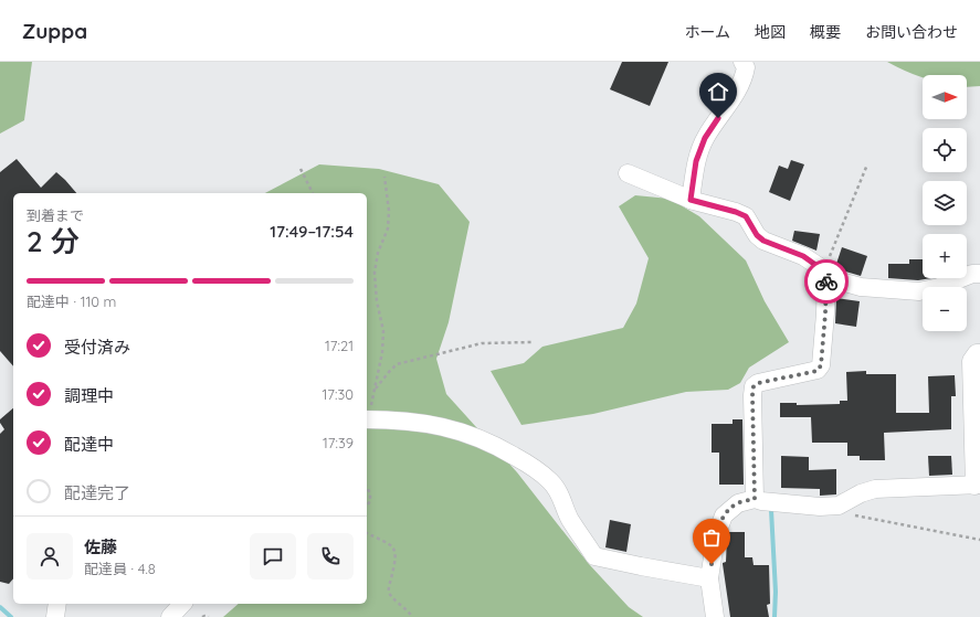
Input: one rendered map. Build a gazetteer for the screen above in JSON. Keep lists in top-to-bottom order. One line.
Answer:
{"north":"right","page":{"header":"Zuppa","nav":["ホーム","地図","概要","お問い合わせ"],"map_buttons":["+","−"],"heading":["2 分","到着まで","17:49–17:54"],"panel":["佐藤","配達員 · 4.8"],"bar":"配達中 · 110 m","list":[["受付済み","17:21"],["調理中","17:30"],["配達中","17:39"],"配達完了"]}}
